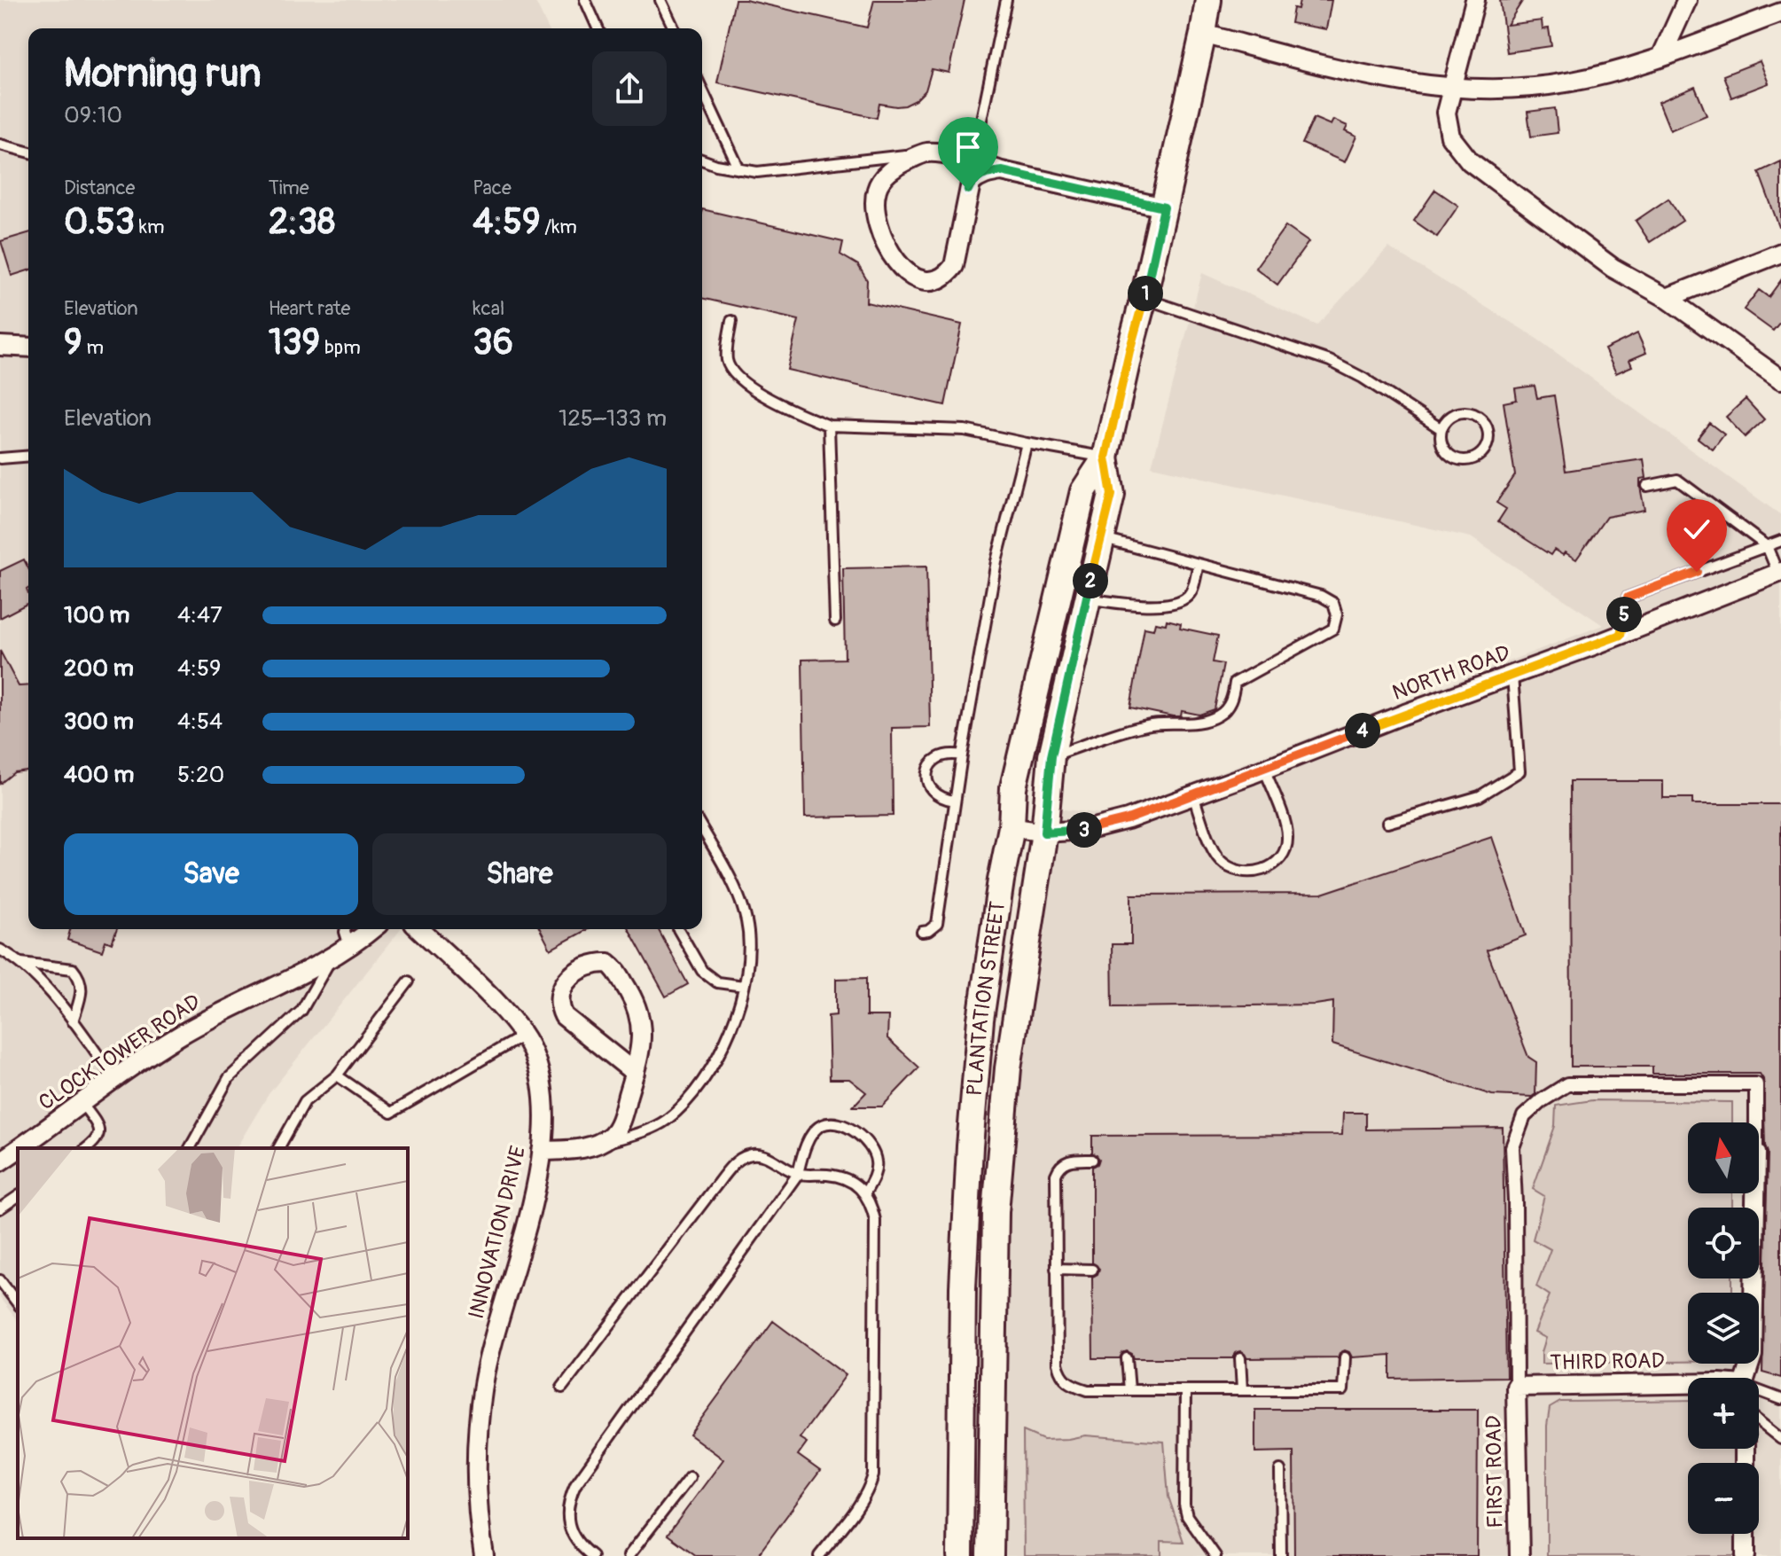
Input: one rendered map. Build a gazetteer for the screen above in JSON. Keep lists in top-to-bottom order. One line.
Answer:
{"streets":{"main road":["PLANTATION STREET"],"street":["NORTH ROAD","CLOCKTOWER ROAD","INNOVATION DRIVE","THIRD ROAD","FIRST ROAD"]},"crossings":[["NORTH ROAD","PLANTATION STREET"],["THIRD ROAD","FIRST ROAD"]],"north":"top","page":{"heading":["Morning run","09:10"],"stats":[["Distance","0.53 km"],["Time","2:38"],["Pace","4:59 /km"],["Elevation","9 m"],["Heart rate","139 bpm"],["kcal","36"]],"pins":["1","2","5","4","3"],"chart":["Elevation","125–133 m"],"list":[{"name":"100 m","note":"4:47"},{"name":"200 m","note":"4:59"},{"name":"300 m","note":"4:54"},{"name":"400 m","note":"5:20"}],"buttons":["Save","Share"],"map_buttons":["+","−"]}}
